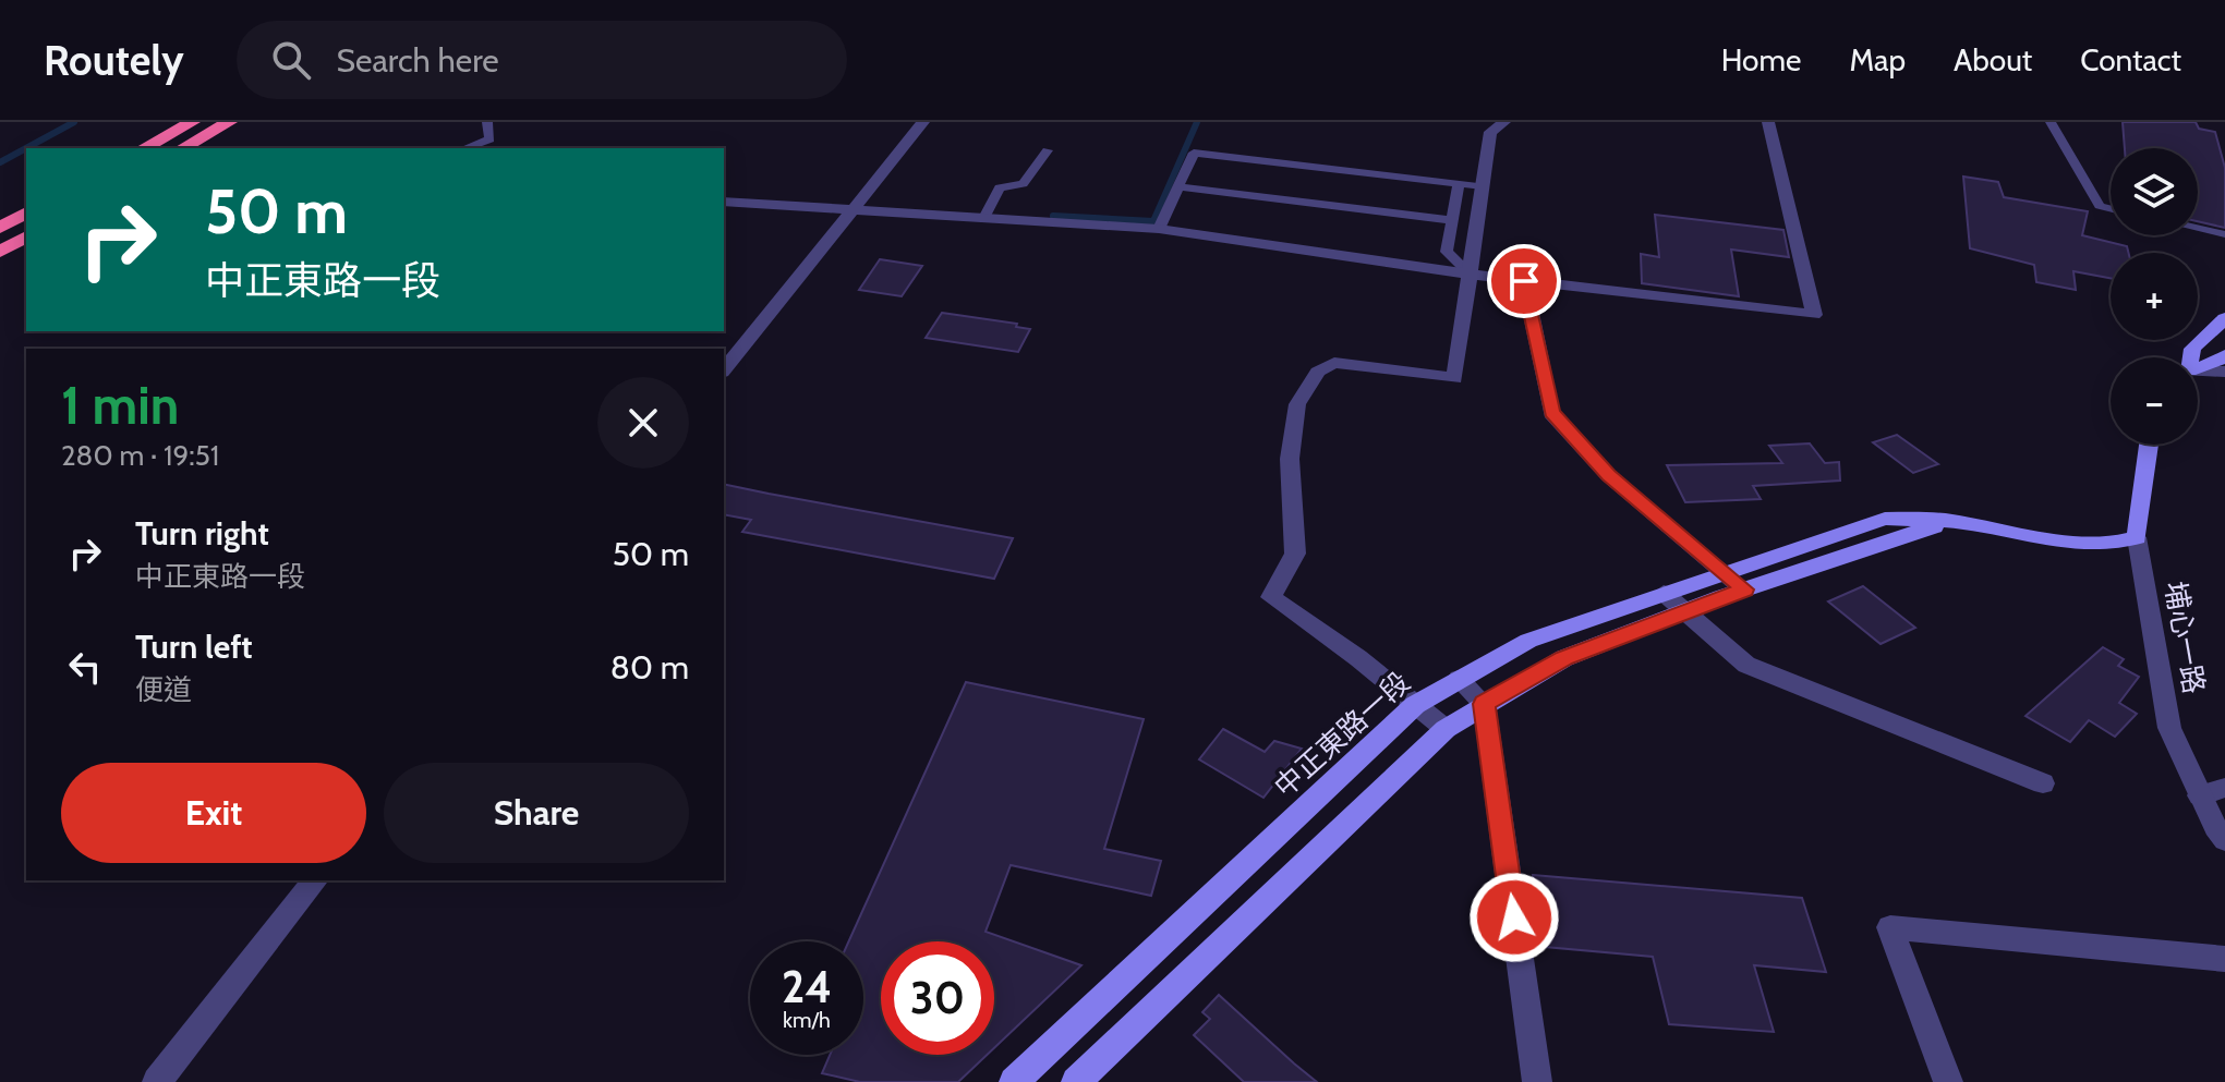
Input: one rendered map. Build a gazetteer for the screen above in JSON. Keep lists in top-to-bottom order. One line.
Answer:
{"streets":{"main road":["中正東路一段"],"street":["埔心一路"]},"page":{"header":"Routely","search":"Search here","nav":["Home","Map","About","Contact"],"map_buttons":["+","−"],"turn":["50 m","中正東路一段"],"heading":["1 min","280 m · 19:51"],"list":[{"name":"Turn right","note":"中正東路一段","value":"50 m"},{"name":"Turn left","note":"便道","value":"80 m"}],"buttons":["Exit","Share"],"speed":"24 km/h","limit":"30"}}
